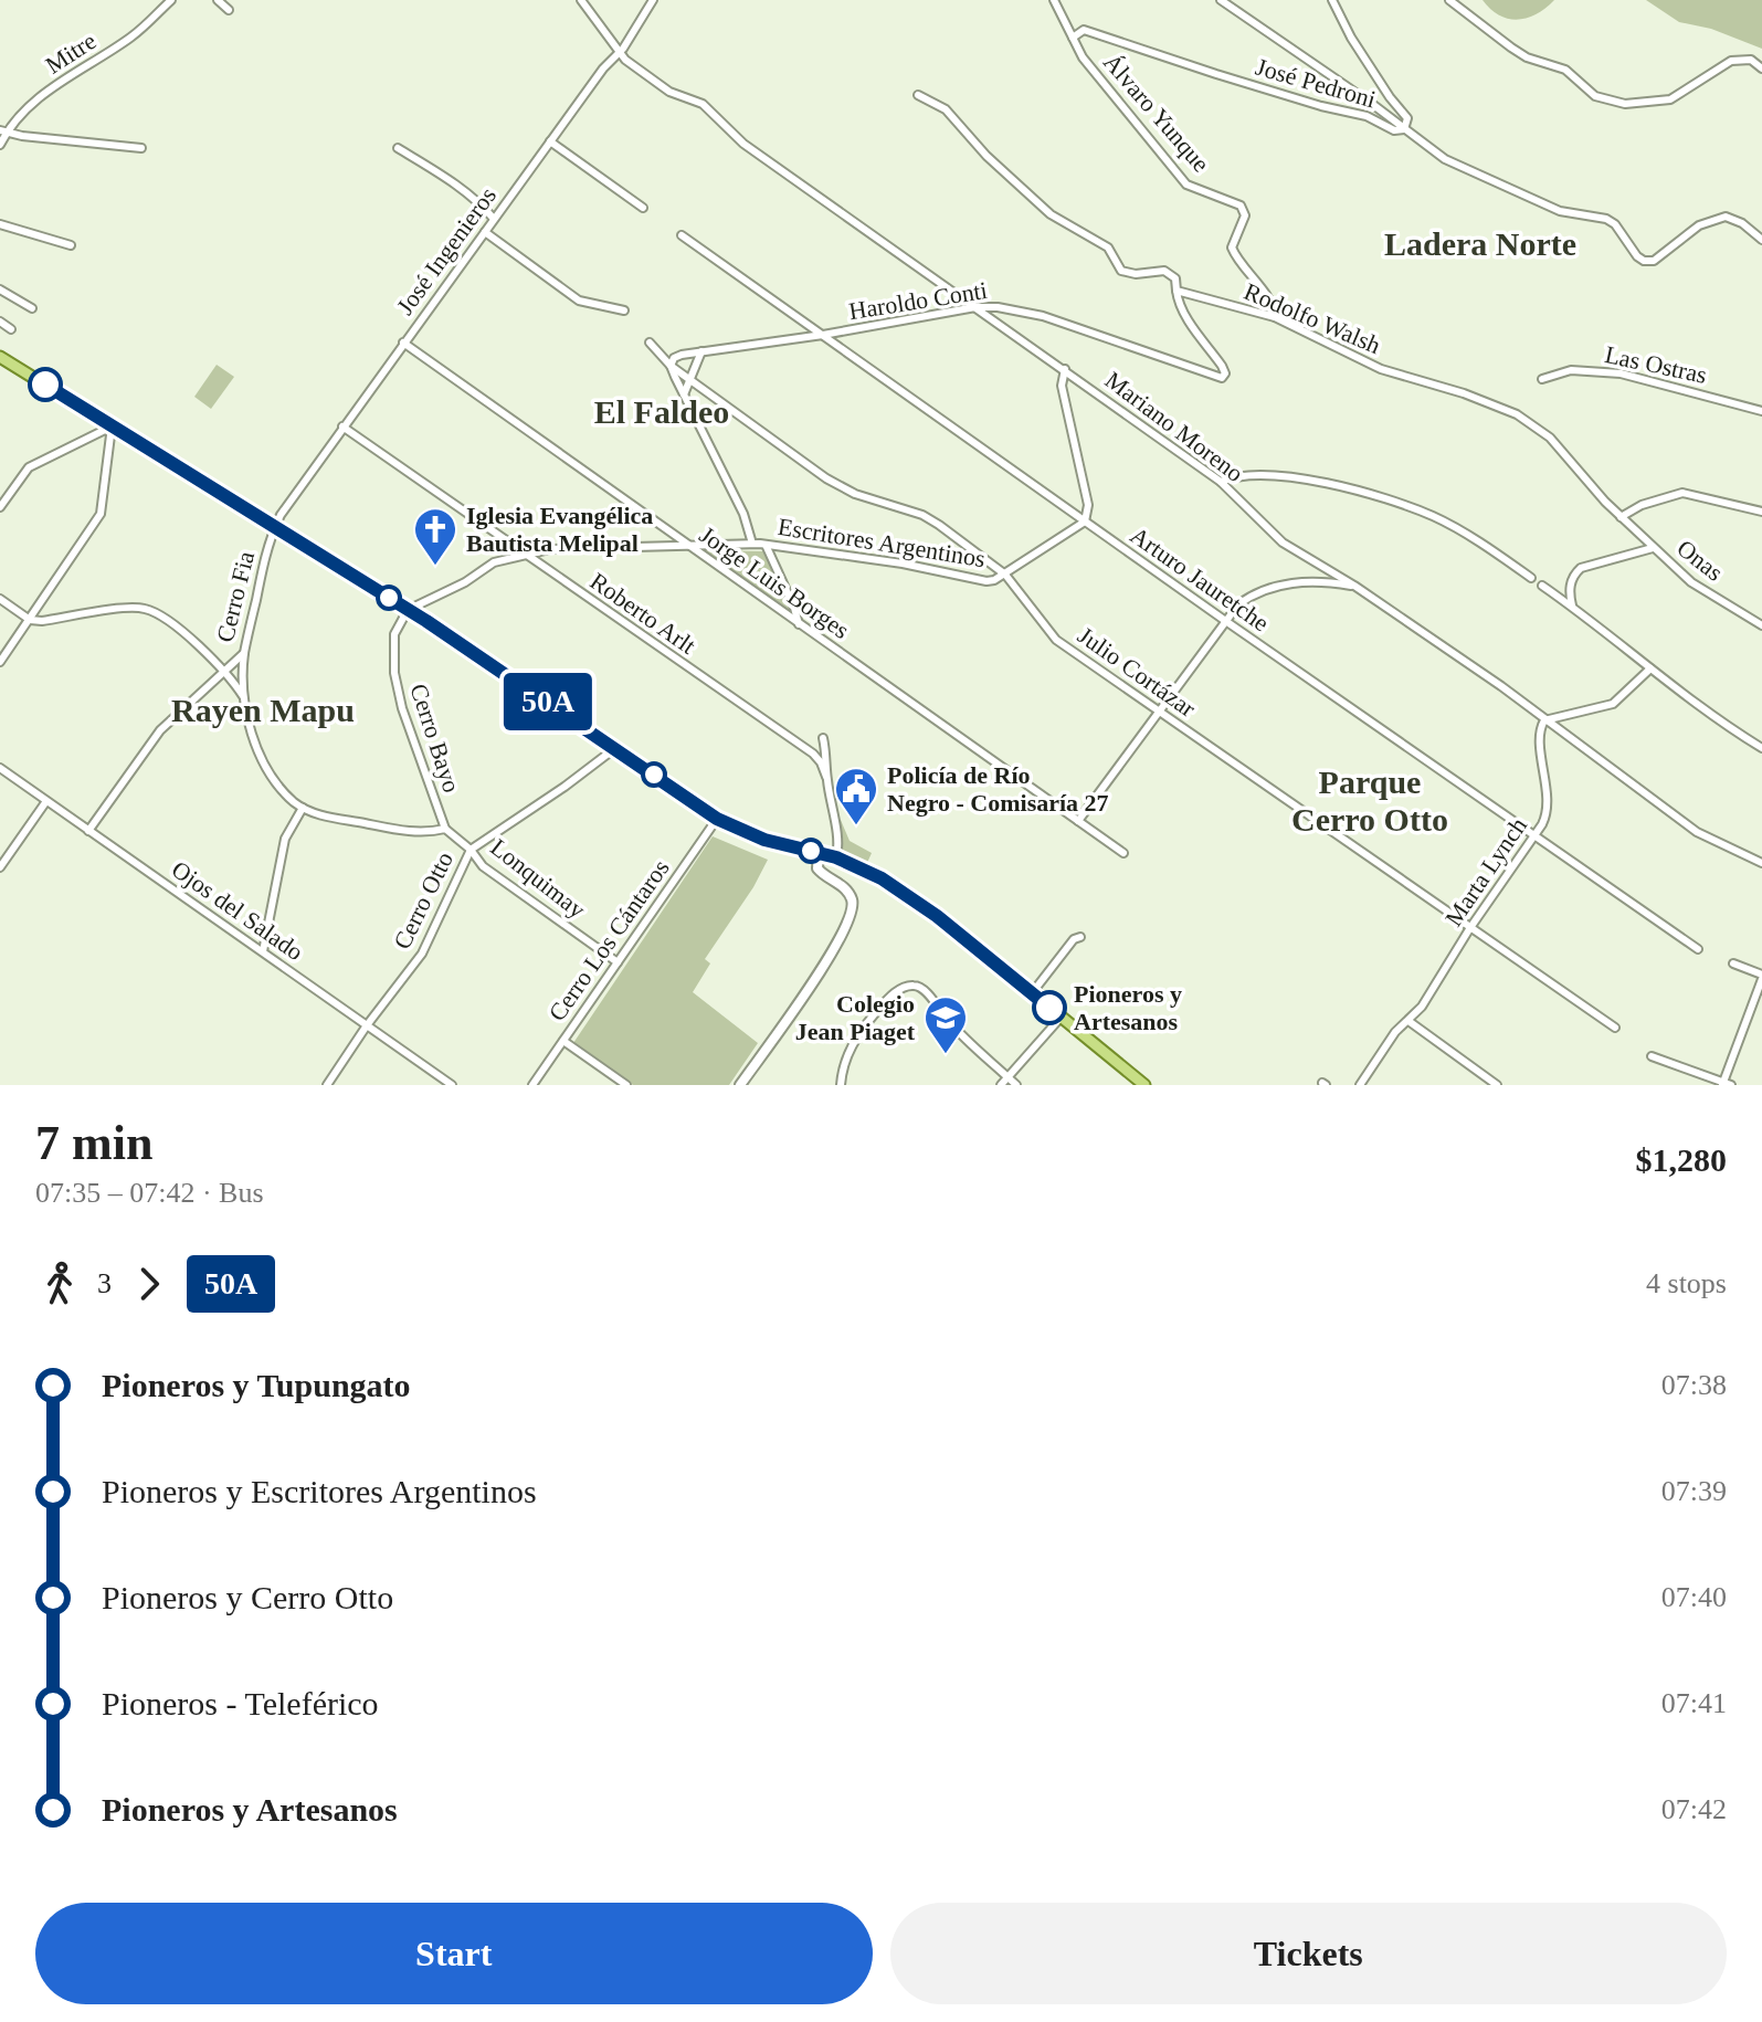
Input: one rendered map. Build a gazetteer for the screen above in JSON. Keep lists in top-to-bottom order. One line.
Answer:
{"streets":{"street":["Mitre","José Pedroni","Álvaro Yunque","José Ingenieros","Haroldo Conti","Rodolfo Walsh","Las Ostras","Mariano Moreno","Escritores Argentinos","Onas","Arturo Jauretche","Jorge Luis Borges","Cerro Fia","Roberto Arlt","Julio Cortázar","Cerro Bayo","Marta Lynch","Lonquimay","Cerro Otto","Ojos del Salado","Cerro Los Cántaros"]},"crossings":[["José Pedroni","Álvaro Yunque"],["Álvaro Yunque","Rodolfo Walsh"],["José Ingenieros","Mariano Moreno"],["José Ingenieros","Jorge Luis Borges"],["José Ingenieros","Cerro Fia"],["José Ingenieros","Roberto Arlt"],["Haroldo Conti","Rodolfo Walsh"],["Haroldo Conti","Mariano Moreno"],["Haroldo Conti","Arturo Jauretche"],["Haroldo Conti","Julio Cortázar"],["Rodolfo Walsh","Onas"],["Mariano Moreno","Marta Lynch"],["Escritores Argentinos","Arturo Jauretche"],["Escritores Argentinos","Jorge Luis Borges"],["Escritores Argentinos","Roberto Arlt"],["Escritores Argentinos","Julio Cortázar"],["Escritores Argentinos","Cerro Bayo"],["Arturo Jauretche","Marta Lynch"],["Cerro Fia","Ojos del Salado"],["Julio Cortázar","Marta Lynch"],["Cerro Bayo","Lonquimay"],["Lonquimay","Cerro Otto"],["Lonquimay","Cerro Los Cántaros"],["Cerro Otto","Ojos del Salado"]],"districts":["Ladera Norte","El Faldeo","Rayen Mapu","Parque Cerro Otto"],"places":{"church":["Iglesia Evangélica Bautista Melipal"],"public building":["Policía de Río Negro - Comisaría 27"],"other":["Pioneros y Artesanos"],"school or university":["Colegio Jean Piaget"]},"lines":["bus line 50A"],"page":{"on_map":"50A","heading":["7 min","07:35 – 07:42 · Bus","$1,280"],"legs":["3","50A","4 stops"],"list":[{"name":"Pioneros y Tupungato","value":"07:38"},{"name":"Pioneros y Escritores Argentinos","value":"07:39"},{"name":"Pioneros y Cerro Otto","value":"07:40"},{"name":"Pioneros - Teleférico","value":"07:41"},{"name":"Pioneros y Artesanos","value":"07:42"}],"buttons":["Start","Tickets"]}}
